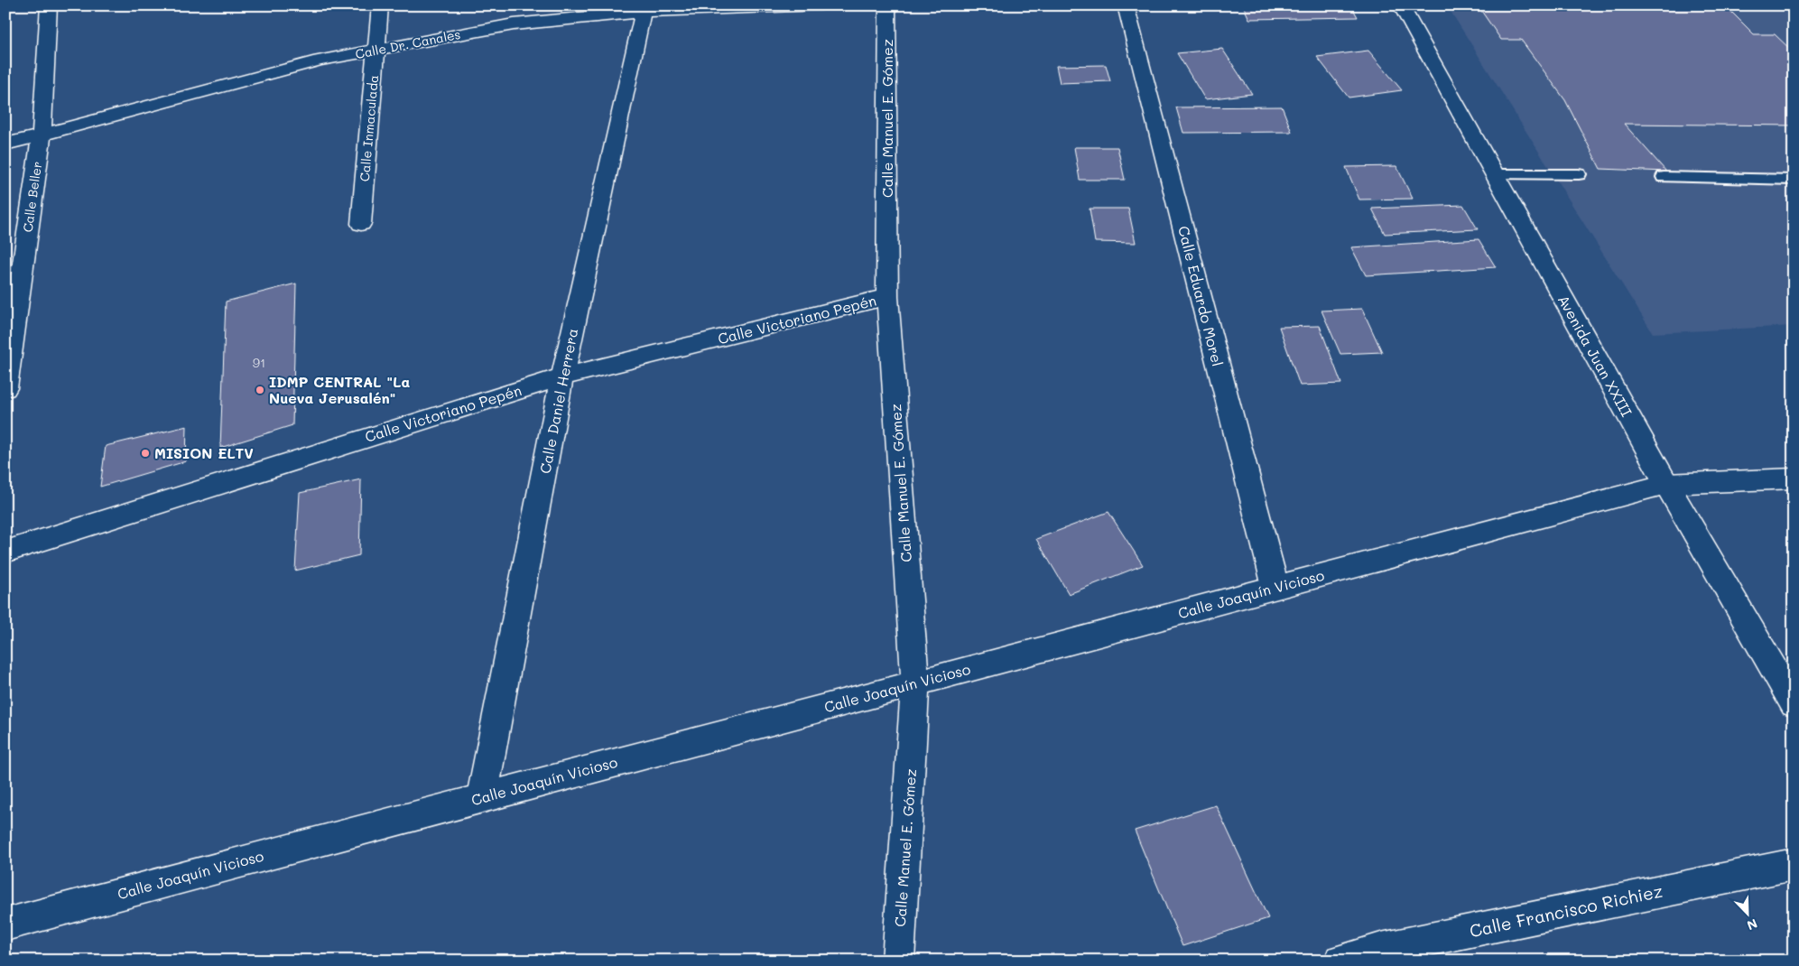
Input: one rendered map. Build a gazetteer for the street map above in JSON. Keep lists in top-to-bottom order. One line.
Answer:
{"streets":{"street":["Calle Dr. Canales","Calle Manuel E. Gómez","Calle Inmaculada","Calle Beller","Calle Eduardo Morel","Calle Victoriano Pepén","Avenida Juan XXIII","Calle Daniel Herrera","Calle Joaquín Vicioso","Calle Francisco Richiez"]},"crossings":[["Calle Dr. Canales","Calle Inmaculada"],["Calle Dr. Canales","Calle Beller"],["Calle Dr. Canales","Calle Daniel Herrera"],["Calle Manuel E. Gómez","Calle Victoriano Pepén"],["Calle Manuel E. Gómez","Calle Joaquín Vicioso"],["Calle Eduardo Morel","Calle Joaquín Vicioso"],["Calle Victoriano Pepén","Calle Daniel Herrera"],["Avenida Juan XXIII","Calle Joaquín Vicioso"],["Calle Daniel Herrera","Calle Joaquín Vicioso"]],"places":["IDMP CENTRAL \"La Nueva Jerusalén\"","MISION ELTV"],"house_numbers":["91"],"north":"bottom right"}
